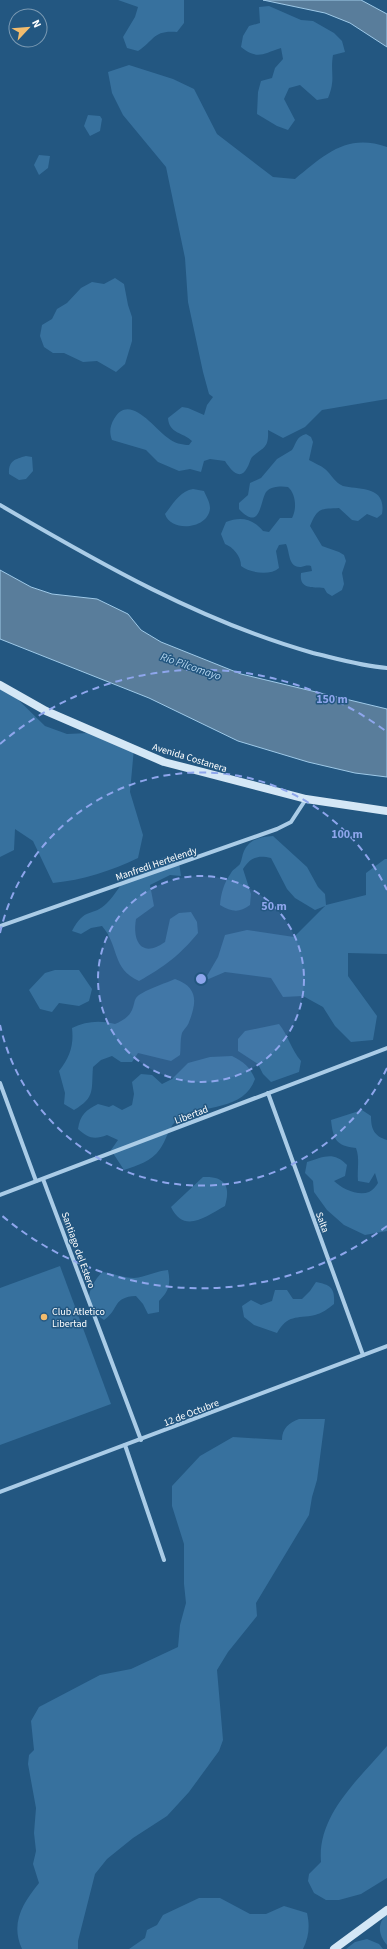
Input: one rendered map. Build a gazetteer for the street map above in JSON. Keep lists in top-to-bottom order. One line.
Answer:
{"streets":{"street":["Avenida Costanera","Manfredi Hertelendy","Libertad","Salta","Santiago del Estero","12 de Octubre"]},"crossings":[["Avenida Costanera","Manfredi Hertelendy"],["Libertad","Salta"],["Libertad","Santiago del Estero"],["Salta","12 de Octubre"],["Santiago del Estero","12 de Octubre"]],"water":["Río Pilcomayo"],"places":["Club Atletico Libertad"],"north":"top right","rings":["150 m","100 m","50 m"]}
